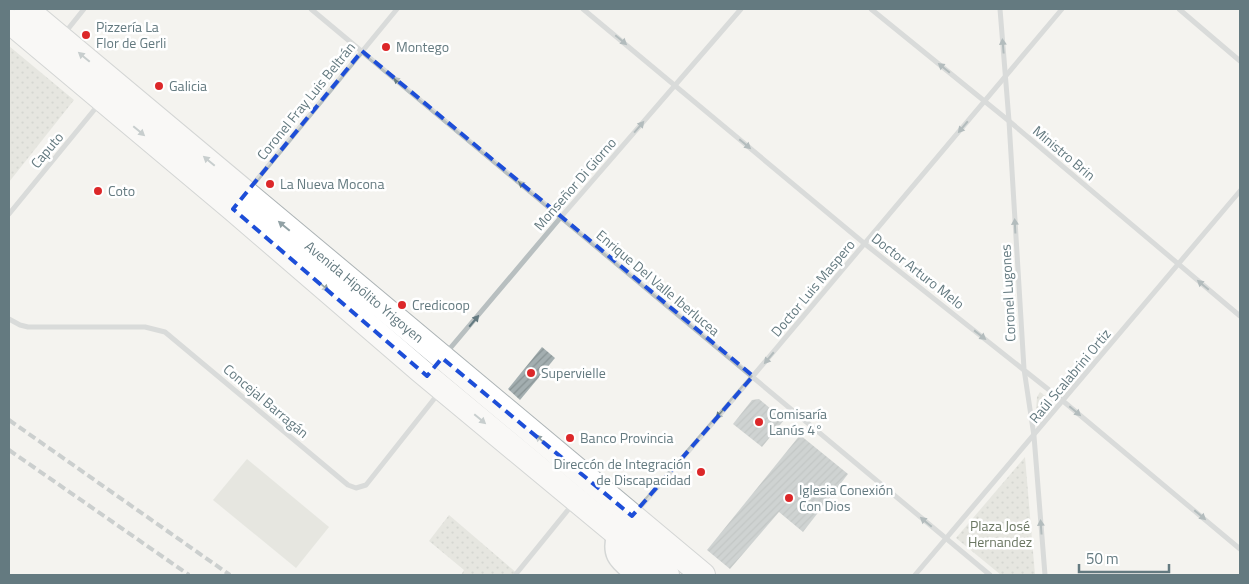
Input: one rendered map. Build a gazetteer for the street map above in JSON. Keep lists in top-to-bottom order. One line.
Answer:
{"streets":{"main road":["Avenida Hipólito Yrigoyen"],"street":["Coronel Fray Luis Beltrán","Caputo","Ministro Brin","Monseñor Di Giorno","Doctor Arturo Melo","Enrique Del Valle Iberlucea","Doctor Luis Maspero","Coronel Lugones","Raúl Scalabrini Ortiz","Concejal Barragán"]},"crossings":[["Coronel Fray Luis Beltrán","Enrique Del Valle Iberlucea"],["Coronel Fray Luis Beltrán","Avenida Hipólito Yrigoyen"],["Caputo","Avenida Hipólito Yrigoyen"],["Ministro Brin","Doctor Luis Maspero"],["Ministro Brin","Coronel Lugones"],["Ministro Brin","Raúl Scalabrini Ortiz"],["Monseñor Di Giorno","Doctor Arturo Melo"],["Monseñor Di Giorno","Enrique Del Valle Iberlucea"],["Monseñor Di Giorno","Avenida Hipólito Yrigoyen"],["Monseñor Di Giorno","Concejal Barragán"],["Doctor Arturo Melo","Doctor Luis Maspero"],["Doctor Arturo Melo","Coronel Lugones"],["Doctor Arturo Melo","Raúl Scalabrini Ortiz"],["Enrique Del Valle Iberlucea","Doctor Luis Maspero"],["Enrique Del Valle Iberlucea","Raúl Scalabrini Ortiz"],["Doctor Luis Maspero","Avenida Hipólito Yrigoyen"],["Doctor Luis Maspero","Coronel Lugones"],["Avenida Hipólito Yrigoyen","Concejal Barragán"],["Coronel Lugones","Raúl Scalabrini Ortiz"]],"one_way":["Ministro Brin","Monseñor Di Giorno","Doctor Arturo Melo","Enrique Del Valle Iberlucea","Doctor Luis Maspero","Coronel Lugones"],"parks":["Plaza José Hernandez"],"places":["Pizzería La Flor de Gerli","Montego","Galicia","La Nueva Mocona","Coto","Credicoop","Supervielle","Comisaría Lanús 4°","Banco Provincia","Direccón de Integración de Discapacidad","Iglesia Conexión Con Dios"],"scale_bar":"50 m"}
